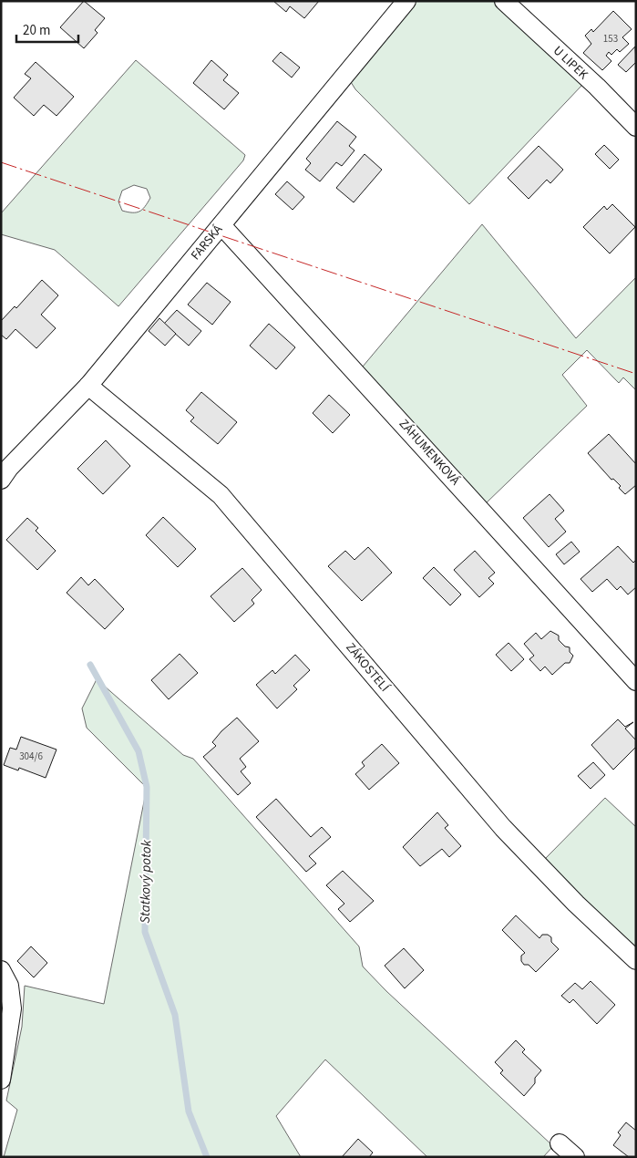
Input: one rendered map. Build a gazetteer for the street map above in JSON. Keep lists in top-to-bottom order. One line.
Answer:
{"streets":{"street":["U LIPEK","FARSKÁ","ZÁHUMENKOVÁ","ZÁKOSTELÍ"]},"crossings":[["FARSKÁ","ZÁHUMENKOVÁ"],["FARSKÁ","ZÁKOSTELÍ"]],"water":["Statkový potok"],"house_numbers":["153","304/6"],"scale_bar":"20 m"}
